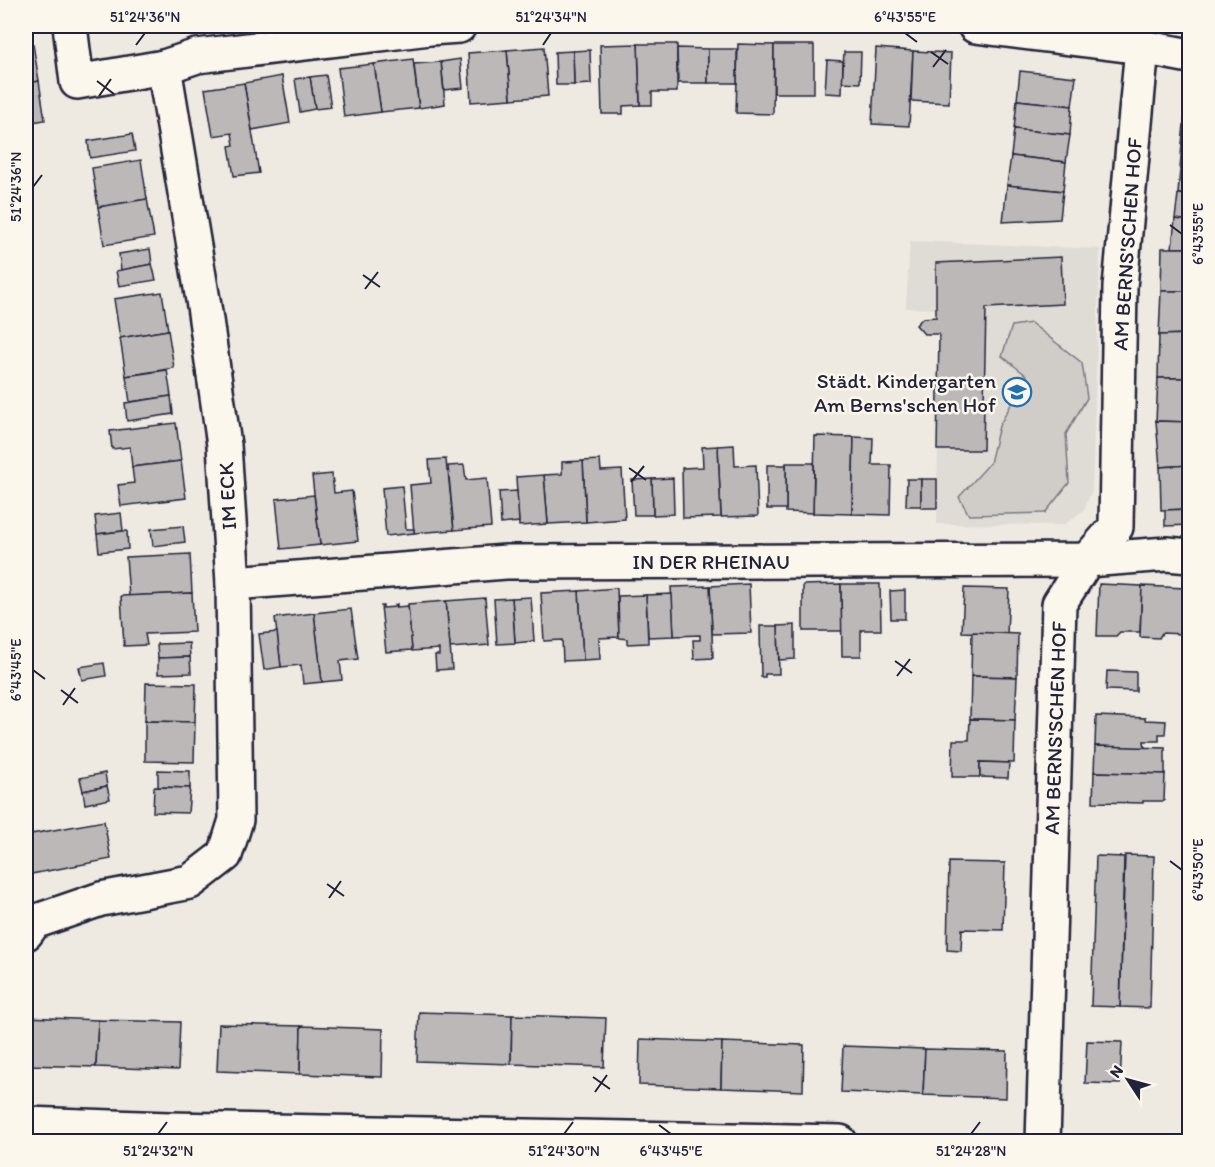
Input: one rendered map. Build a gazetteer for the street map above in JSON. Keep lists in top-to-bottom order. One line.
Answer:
{"streets":{"street":["AM BERNS'SCHEN HOF","IM ECK","IN DER RHEINAU"]},"crossings":[["AM BERNS'SCHEN HOF","IN DER RHEINAU"],["IM ECK","IN DER RHEINAU"]],"places":{"school or university":["Städt. Kindergarten Am Berns'schen Hof"]},"north":"top left","coordinates":["51°24'36\"N","51°24'34\"N","6°43'55\"E","6°43'45\"E","6°43'50\"E","51°24'32\"N","51°24'30\"N","51°24'28\"N"]}
